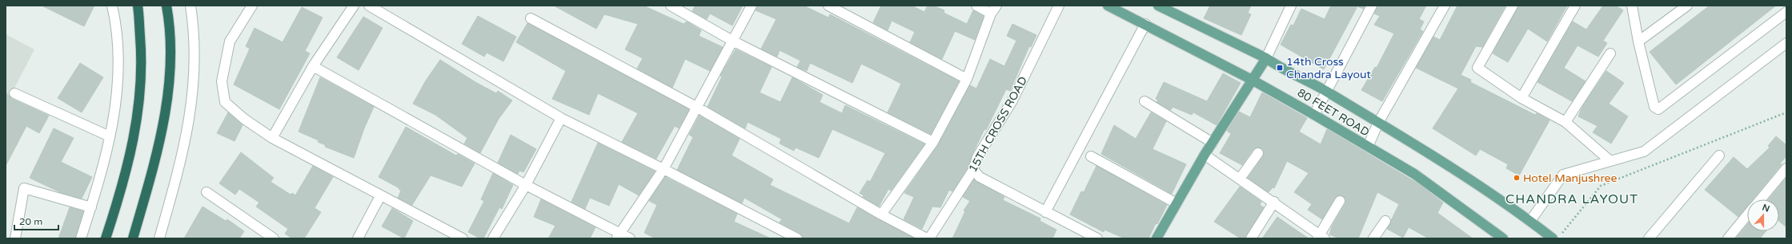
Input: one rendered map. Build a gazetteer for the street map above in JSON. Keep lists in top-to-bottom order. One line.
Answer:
{"streets":{"main road":["80 FEET ROAD"],"street":["15TH CROSS ROAD"]},"districts":["CHANDRA LAYOUT"],"places":{"transit":["14th Cross Chandra Layout"],"other":["Hotel Manjushree"]},"scale_bar":"20 m","north":"top"}
